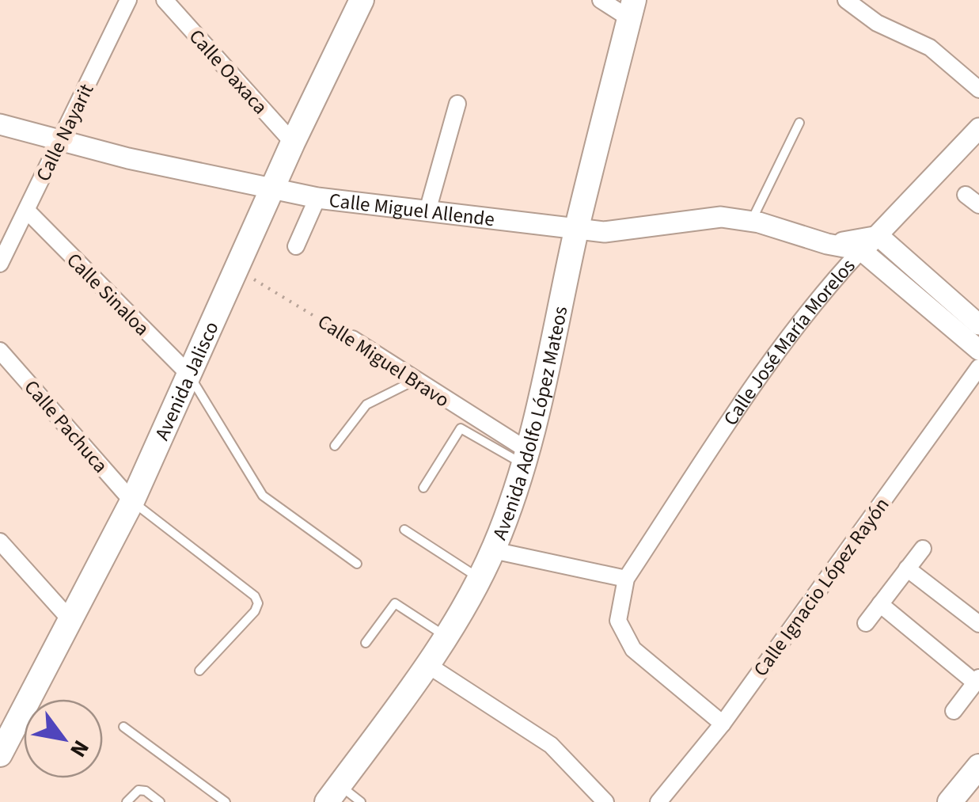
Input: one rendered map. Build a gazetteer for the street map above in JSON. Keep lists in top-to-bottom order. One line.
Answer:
{"streets":{"main road":["Avenida Jalisco","Avenida Adolfo López Mateos"],"street":["Calle Oaxaca","Calle Nayarit","Calle Miguel Allende","Calle Sinaloa","Calle José María Morelos","Calle Miguel Bravo","Calle Pachuca","Calle Ignacio López Rayón"]},"crossings":[["Calle Oaxaca","Avenida Jalisco"],["Calle Nayarit","Calle Miguel Allende"],["Calle Nayarit","Calle Sinaloa"],["Calle Miguel Allende","Calle José María Morelos"],["Calle Miguel Allende","Avenida Jalisco"],["Calle Miguel Allende","Avenida Adolfo López Mateos"],["Calle Sinaloa","Avenida Jalisco"],["Calle José María Morelos","Calle Ignacio López Rayón"],["Calle Miguel Bravo","Avenida Jalisco"],["Calle Miguel Bravo","Avenida Adolfo López Mateos"],["Avenida Jalisco","Calle Pachuca"]],"north":"bottom right"}
